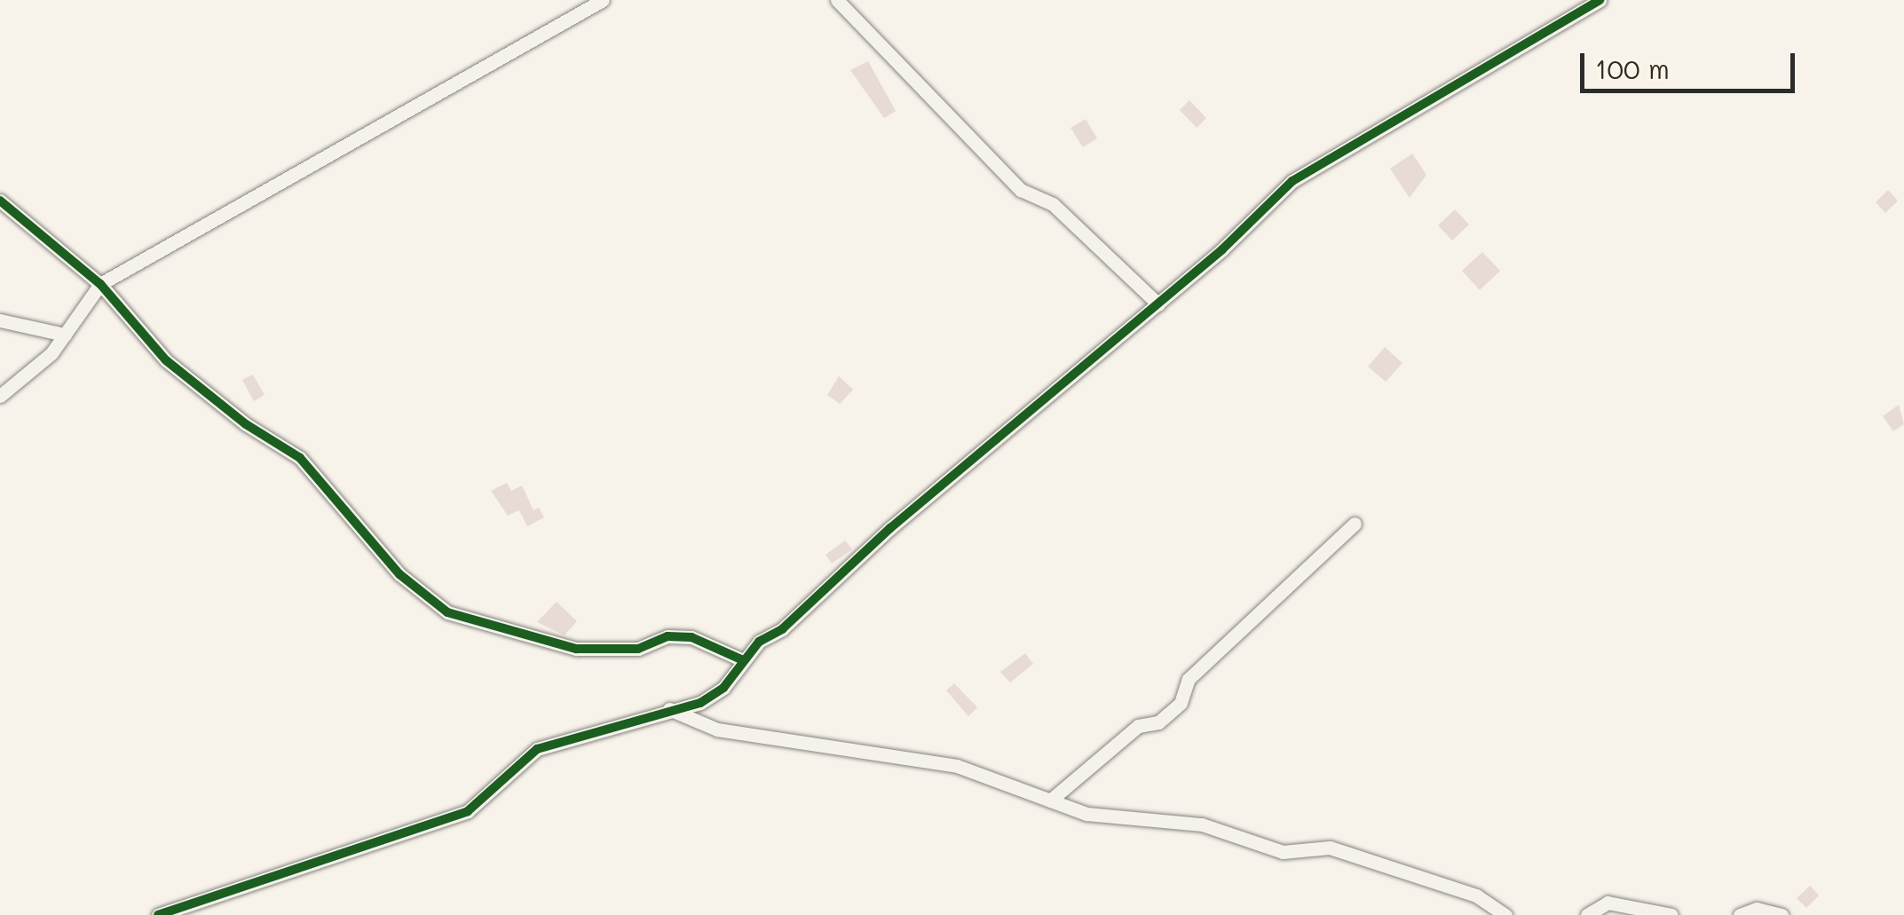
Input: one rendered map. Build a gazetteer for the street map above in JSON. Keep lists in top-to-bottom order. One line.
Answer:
{"scale_bar":"100 m"}
